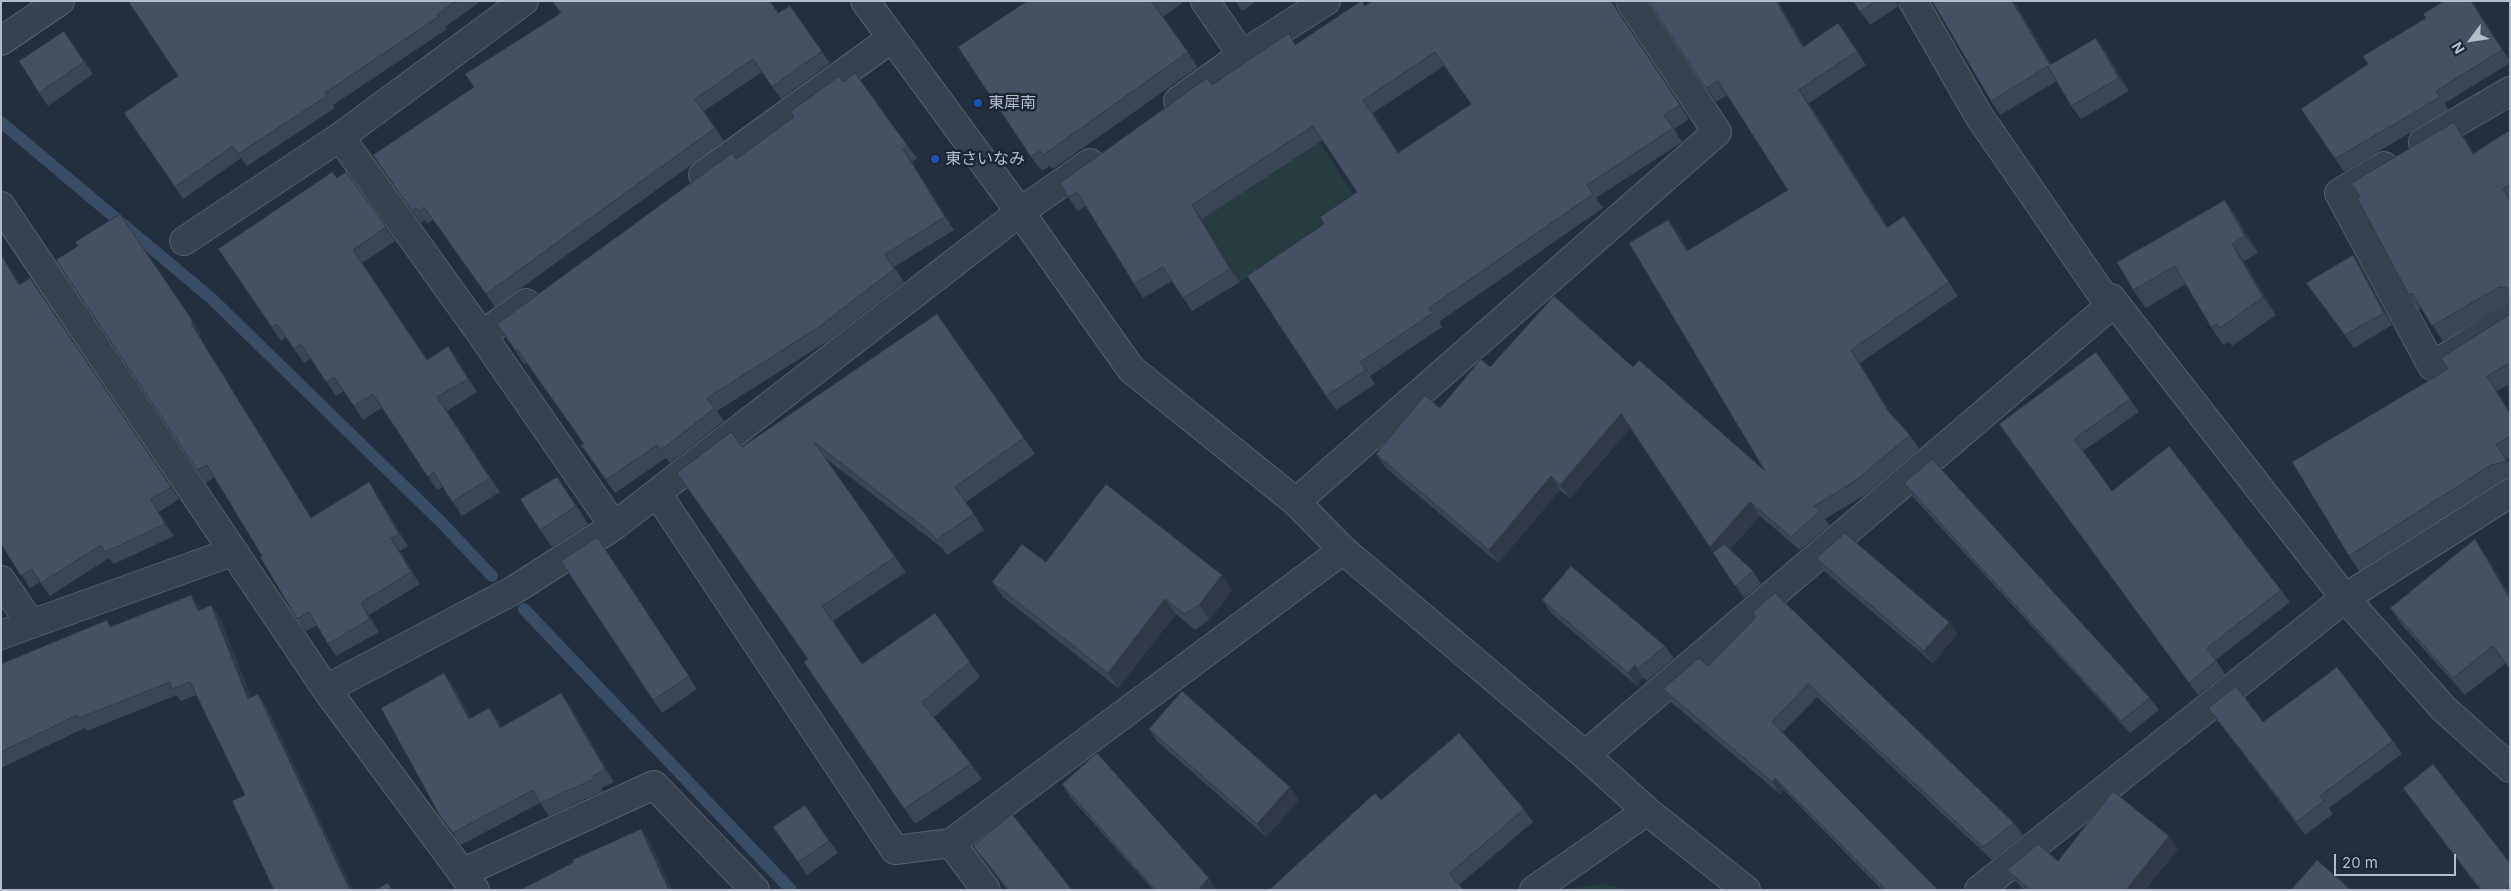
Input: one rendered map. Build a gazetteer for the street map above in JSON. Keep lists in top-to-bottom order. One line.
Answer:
{"places":["東犀南","東さいなみ"],"scale_bar":"20 m","north":"bottom left"}
